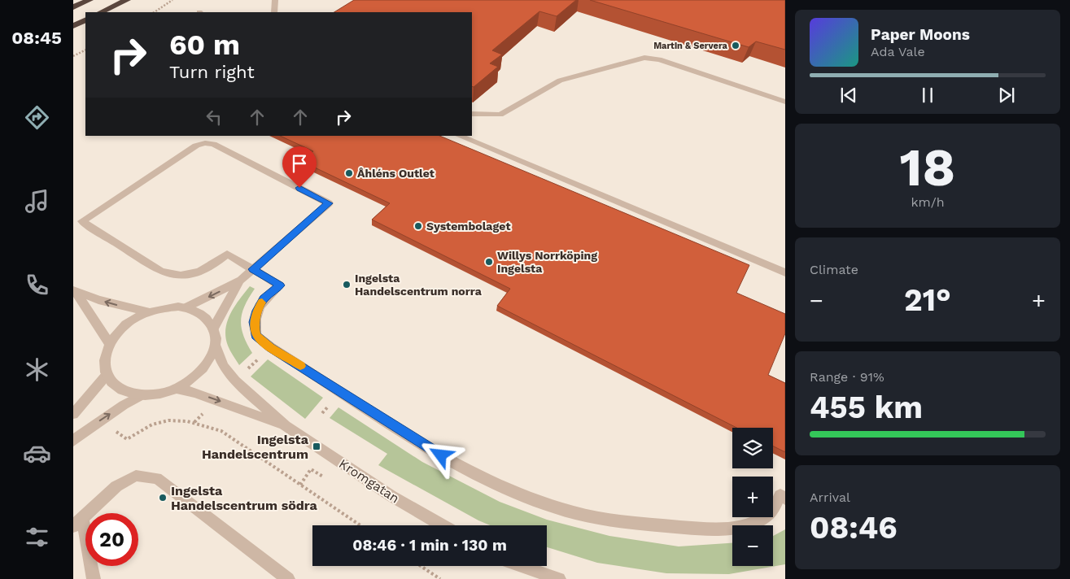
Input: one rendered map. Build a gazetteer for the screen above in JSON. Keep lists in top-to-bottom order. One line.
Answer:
{"streets":{"street":["Kromgatan"]},"places":{"other":["Martin & Servera","Åhléns Outlet","Systembolaget","Willys Norrköping Ingelsta","Ingelsta Handelscentrum norra","Ingelsta Handelscentrum södra"],"transit":["Ingelsta Handelscentrum"]},"page":{"tabs":"08:45","turn":["60 m","Turn right"],"song":["Paper Moons","Ada Vale"],"tile":[["18","km/h"],"Climate",["Range · 91%","455 km"],["Arrival","08:46"]],"heat":["−","21°","+"],"map_buttons":["+","−"],"limit":"20","trip":"08:46 · 1 min · 130 m"}}
